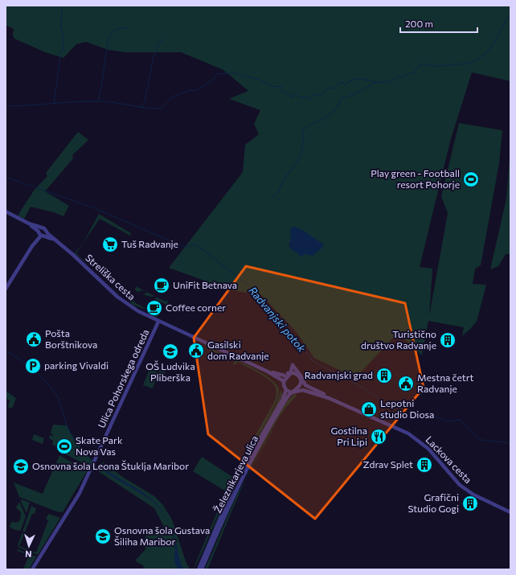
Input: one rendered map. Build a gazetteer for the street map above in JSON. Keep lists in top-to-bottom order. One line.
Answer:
{"streets":{"street":["Streliška cesta","Ulica Pohorskega odreda","Lackova cesta","Železnikarjeva ulica"]},"crossings":[["Streliška cesta","Ulica Pohorskega odreda"]],"water":["Radvanjski potok"],"places":{"sports":["Play green - Football resort Pohorje","Skate Park Nova Vas"],"supermarket":["Tuš Radvanje"],"cafe":["UniFit Betnava","Coffee corner"],"public building":["Pošta Borštnikova","Gasilski dom Radvanje","Mestna četrt Radvanje"],"building":["Turistično društvo Radvanje","Radvanjski grad","Zdrav Splet","Grafični Studio Gogi"],"school or university":["OŠ Ludvika Pliberška","Osnovna šola Leona Štuklja Maribor","Osnovna šola Gustava Šiliha Maribor"],"parking":["parking Vivaldi"],"shop":["Lepotni studio Diosa"],"restaurant":["Gostilna Pri Lipi"]},"scale_bar":"200 m","north":"bottom"}
